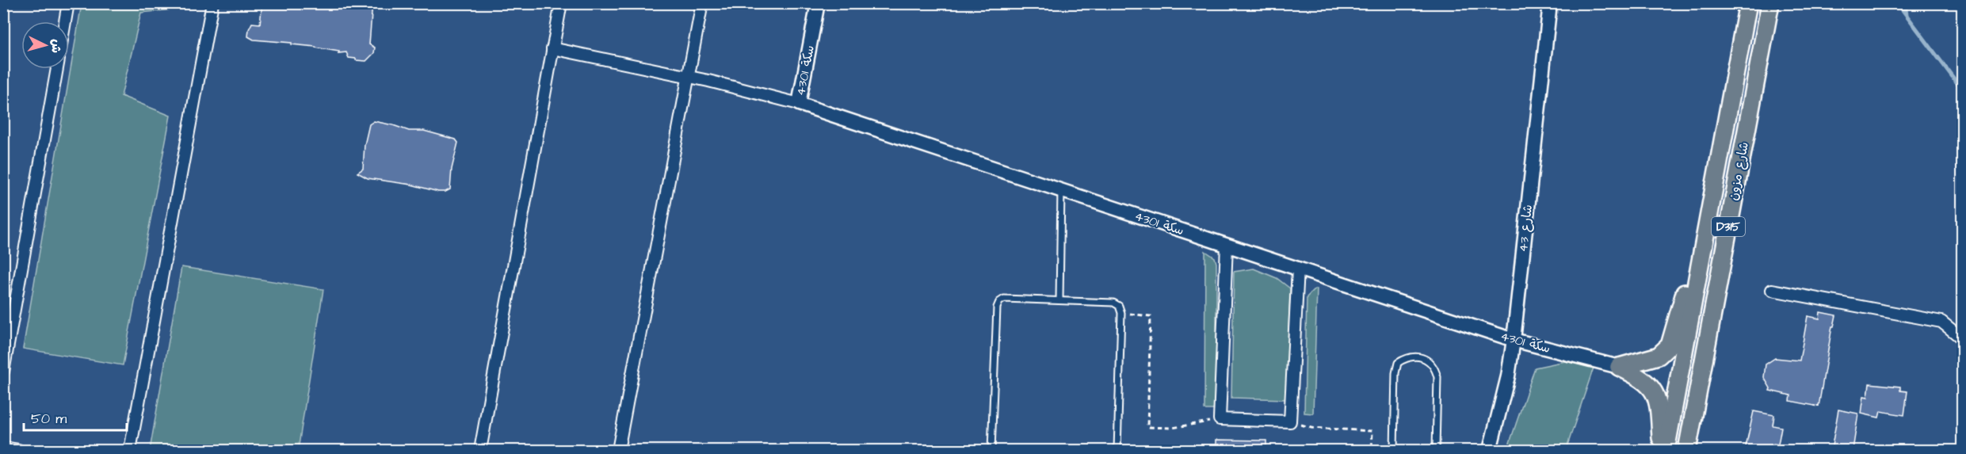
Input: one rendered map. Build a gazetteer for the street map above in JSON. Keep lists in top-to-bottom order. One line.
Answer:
{"streets":{"main road":["شارع مزون","D315"],"street":["سكة 4301","شارع 43"]},"crossings":[["سكة 4301","شارع 43"]],"scale_bar":"50 m","north":"right"}
